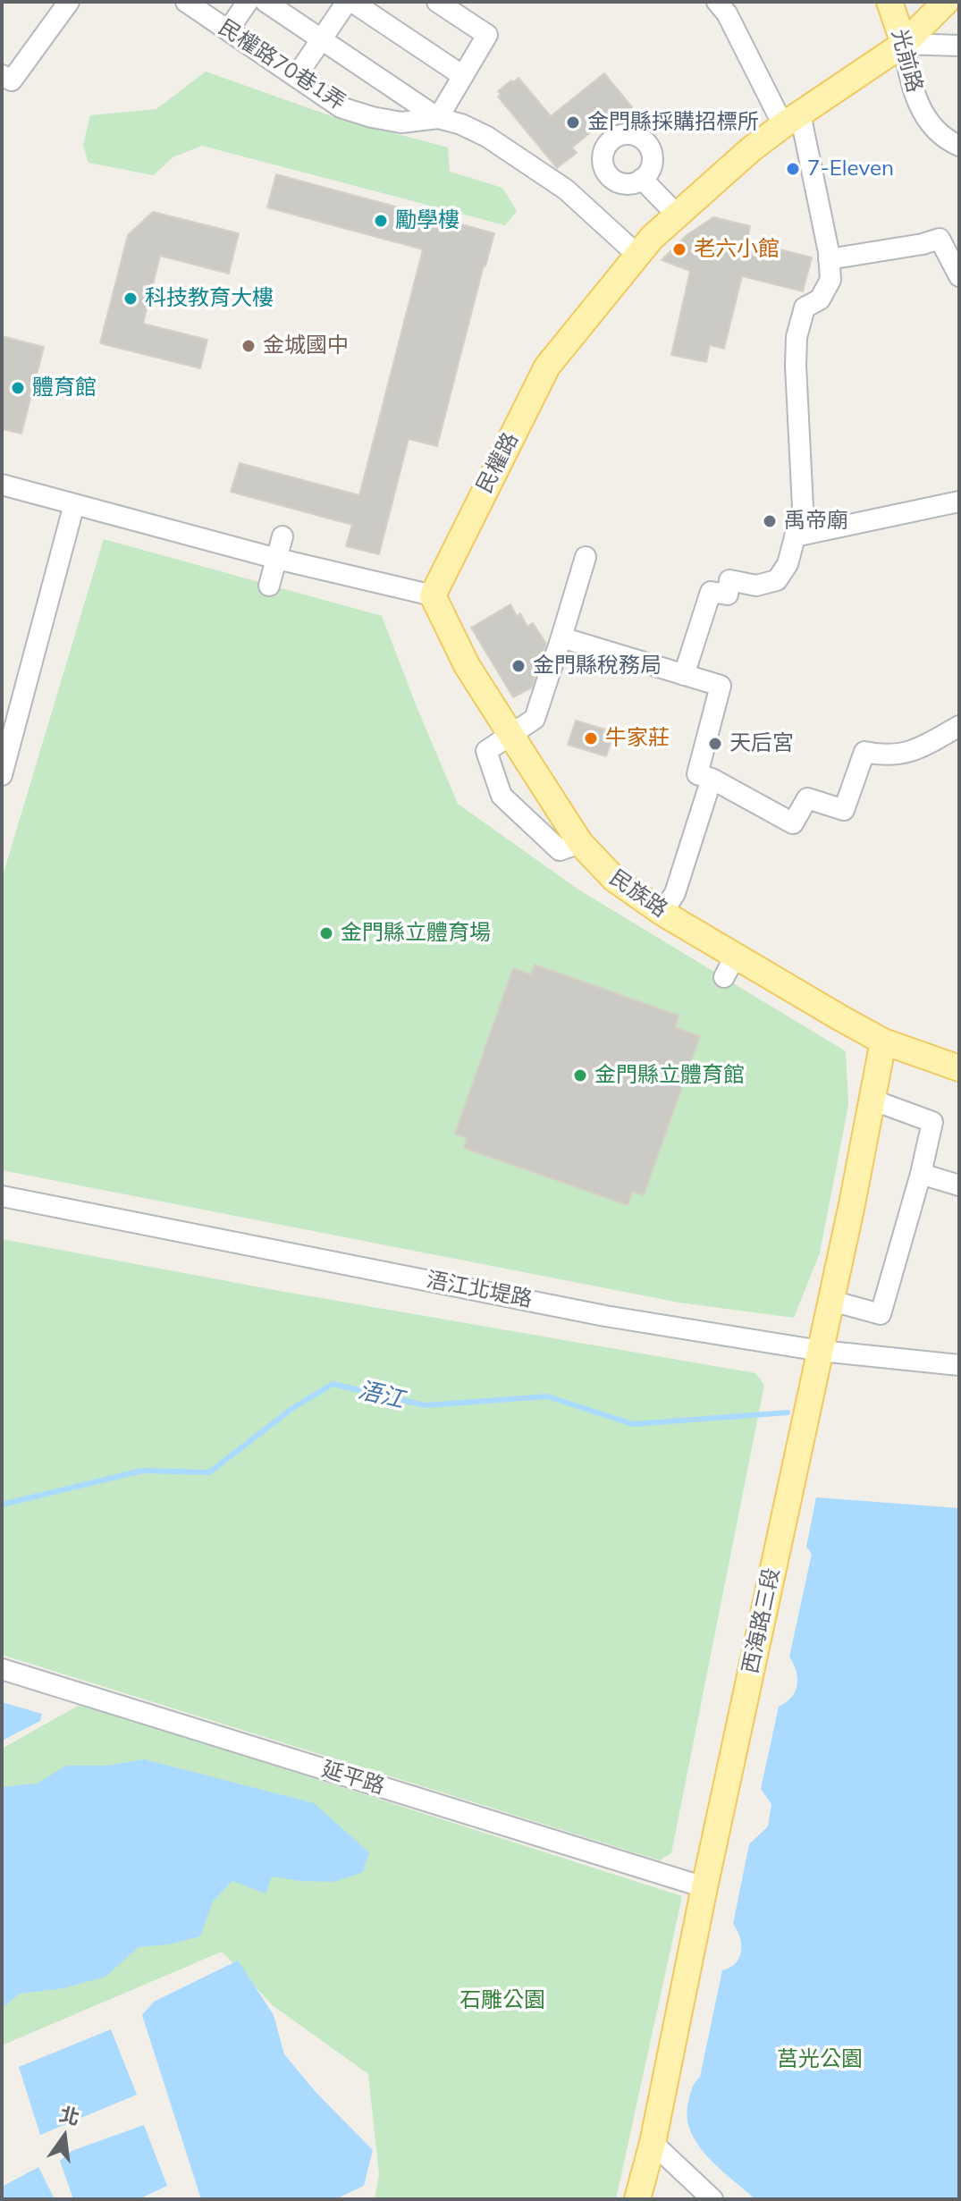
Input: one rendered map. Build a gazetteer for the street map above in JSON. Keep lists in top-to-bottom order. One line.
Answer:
{"streets":{"main road":["光前路","民權路","民族路","西海路三段"],"street":["民權路70巷1弄","浯江北堤路","延平路"]},"crossings":[["光前路","民權路"],["民權路70巷1弄","民權路"],["民權路","民族路"],["民族路","西海路三段"],["浯江北堤路","西海路三段"],["西海路三段","延平路"]],"water":["浯江"],"parks":["石雕公園","莒光公園"],"places":["金門縣採購招標所","7-Eleven","勵學樓","老六小館","科技教育大樓","金城國中","體育館","禹帝廟","金門縣稅務局","牛家莊","天后宮","金門縣立體育場","金門縣立體育館"],"north":"top"}
